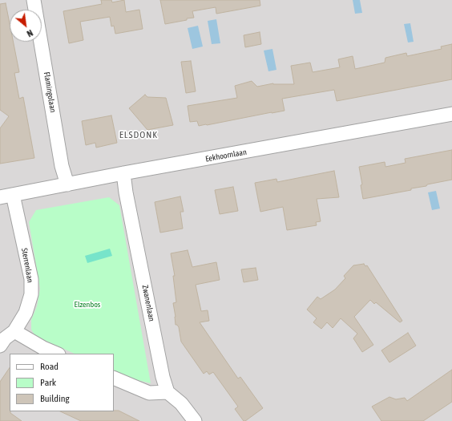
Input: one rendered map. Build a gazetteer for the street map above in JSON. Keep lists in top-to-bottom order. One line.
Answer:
{"streets":{"street":["Flamingolaan","Eekhoornlaan","Sterrenlaan","Zwanenlaan"]},"crossings":[["Flamingolaan","Eekhoornlaan"],["Eekhoornlaan","Sterrenlaan"],["Eekhoornlaan","Zwanenlaan"]],"districts":["ELSDONK"],"parks":["Elzenbos"],"legend":["Road","Park","Building"],"north":"bottom right"}
